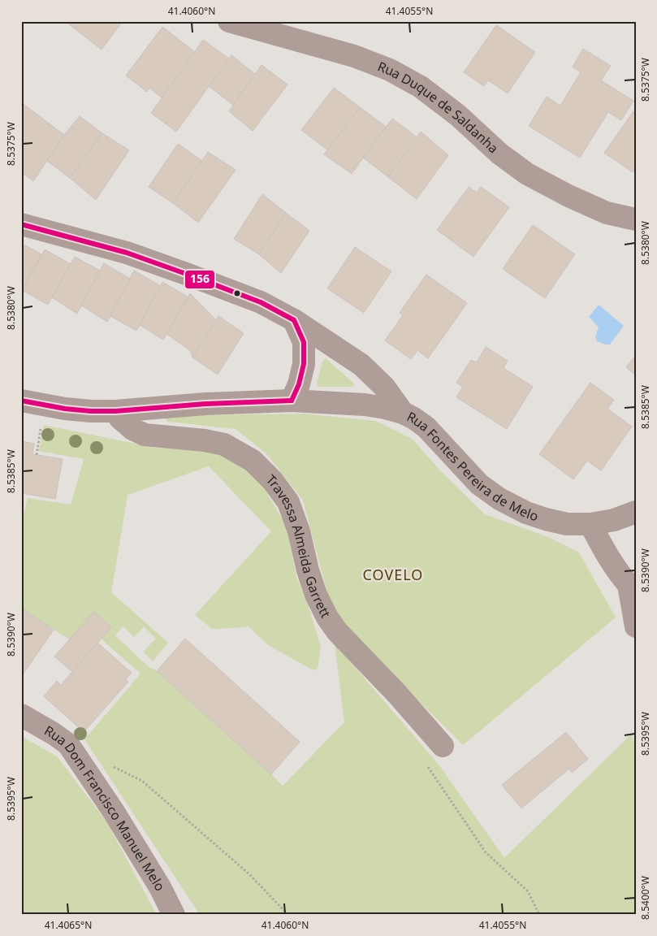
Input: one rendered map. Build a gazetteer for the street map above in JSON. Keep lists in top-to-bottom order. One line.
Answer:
{"streets":{"street":["Rua Duque de Saldanha","Rua Fontes Pereira de Melo","Travessa Almeida Garrett","Rua Dom Francisco Manuel Melo"]},"districts":["COVELO"],"lines":["transit line 156"],"coordinates":["41.4060°N","41.4055°N","8.5375°W","8.5380°W","8.5385°W","8.5390°W","8.5395°W","8.5400°W","41.4065°N"]}
